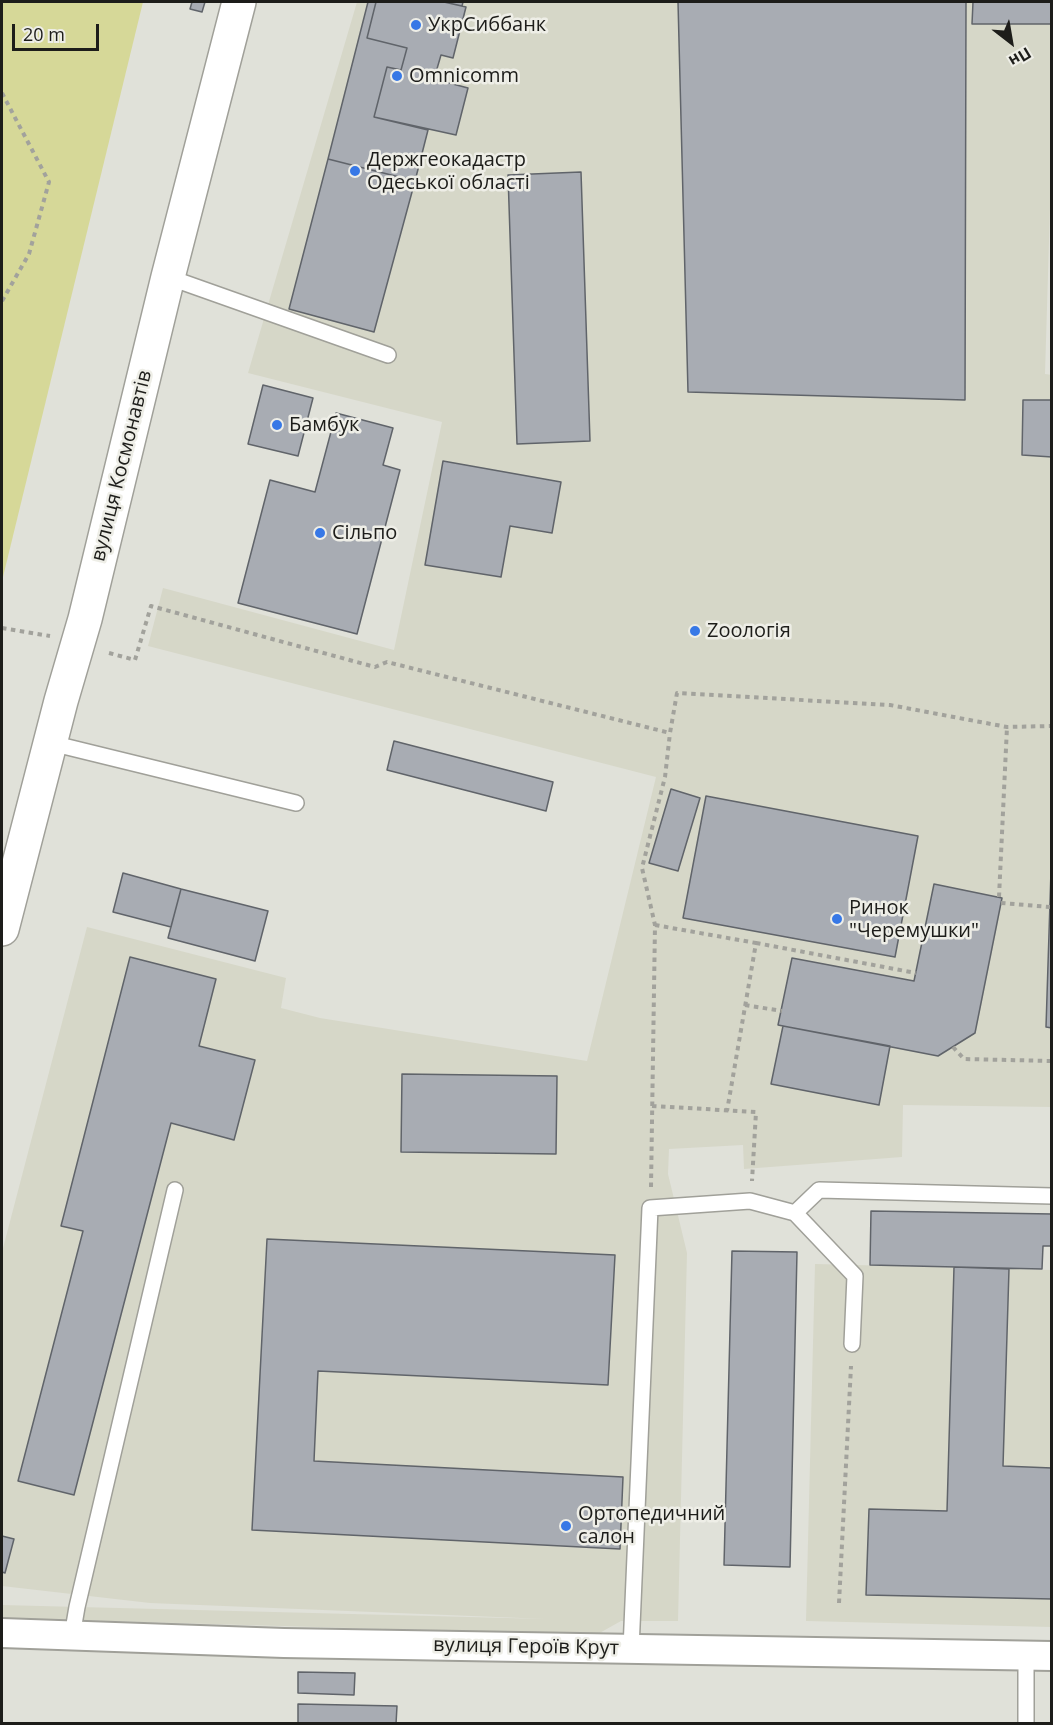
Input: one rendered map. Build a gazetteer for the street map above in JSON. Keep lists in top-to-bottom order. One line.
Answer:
{"streets":{"main road":["вулиця Космонавтів"],"street":["вулиця Героїв Крут"]},"places":["УкрСиббанк","Omnicomm","Держгеокадастр Одеської області","Бамбук","Сільпо","Zooлогія","Ринок \"Черемушки\"","Ортопедичний салон"],"scale_bar":"20 m","north":"bottom right"}
